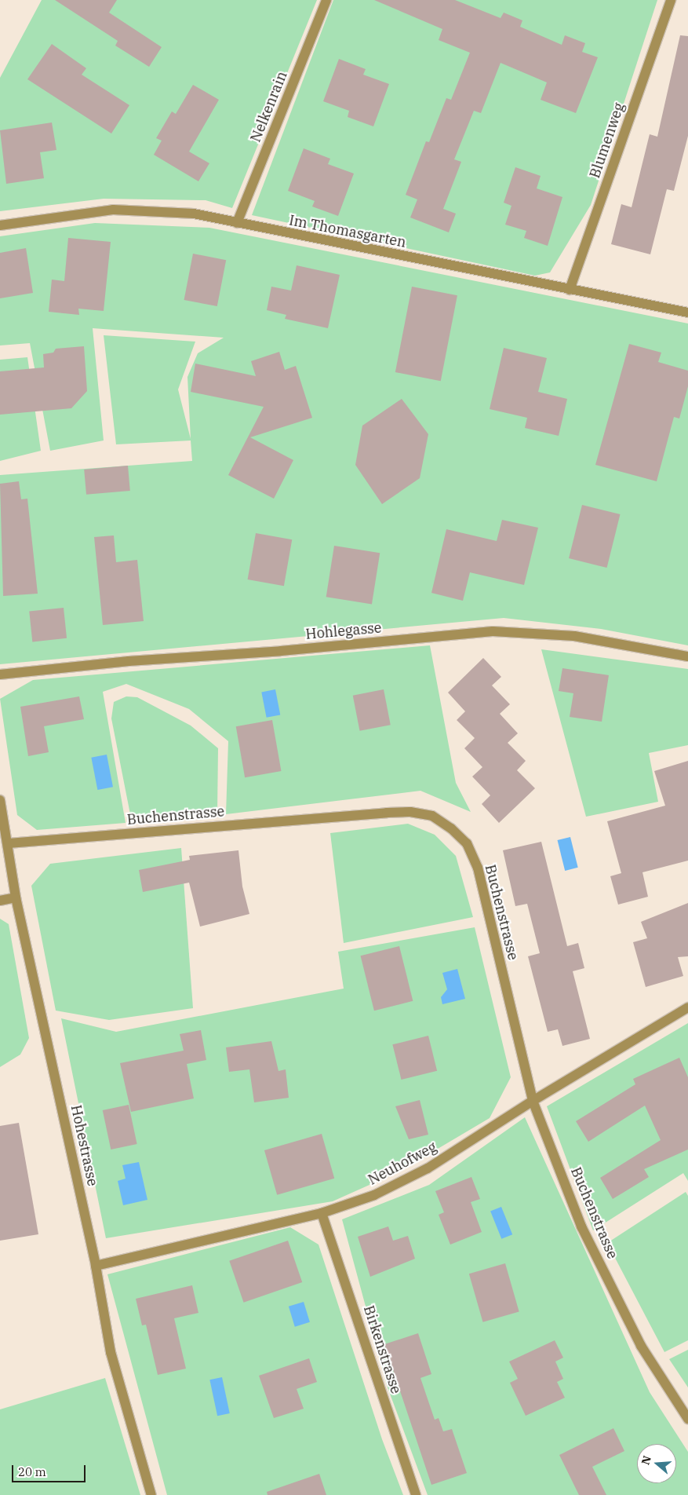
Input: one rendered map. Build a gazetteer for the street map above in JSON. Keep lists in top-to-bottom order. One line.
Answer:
{"streets":{"street":["Nelkenrain","Blumenweg","Im Thomasgarten","Hohlegasse","Buchenstrasse","Hohestrasse","Neuhofweg","Birkenstrasse"]},"crossings":[["Nelkenrain","Im Thomasgarten"],["Blumenweg","Im Thomasgarten"],["Buchenstrasse","Hohestrasse"],["Buchenstrasse","Neuhofweg"],["Hohestrasse","Neuhofweg"],["Neuhofweg","Birkenstrasse"]],"scale_bar":"20 m","north":"left"}
